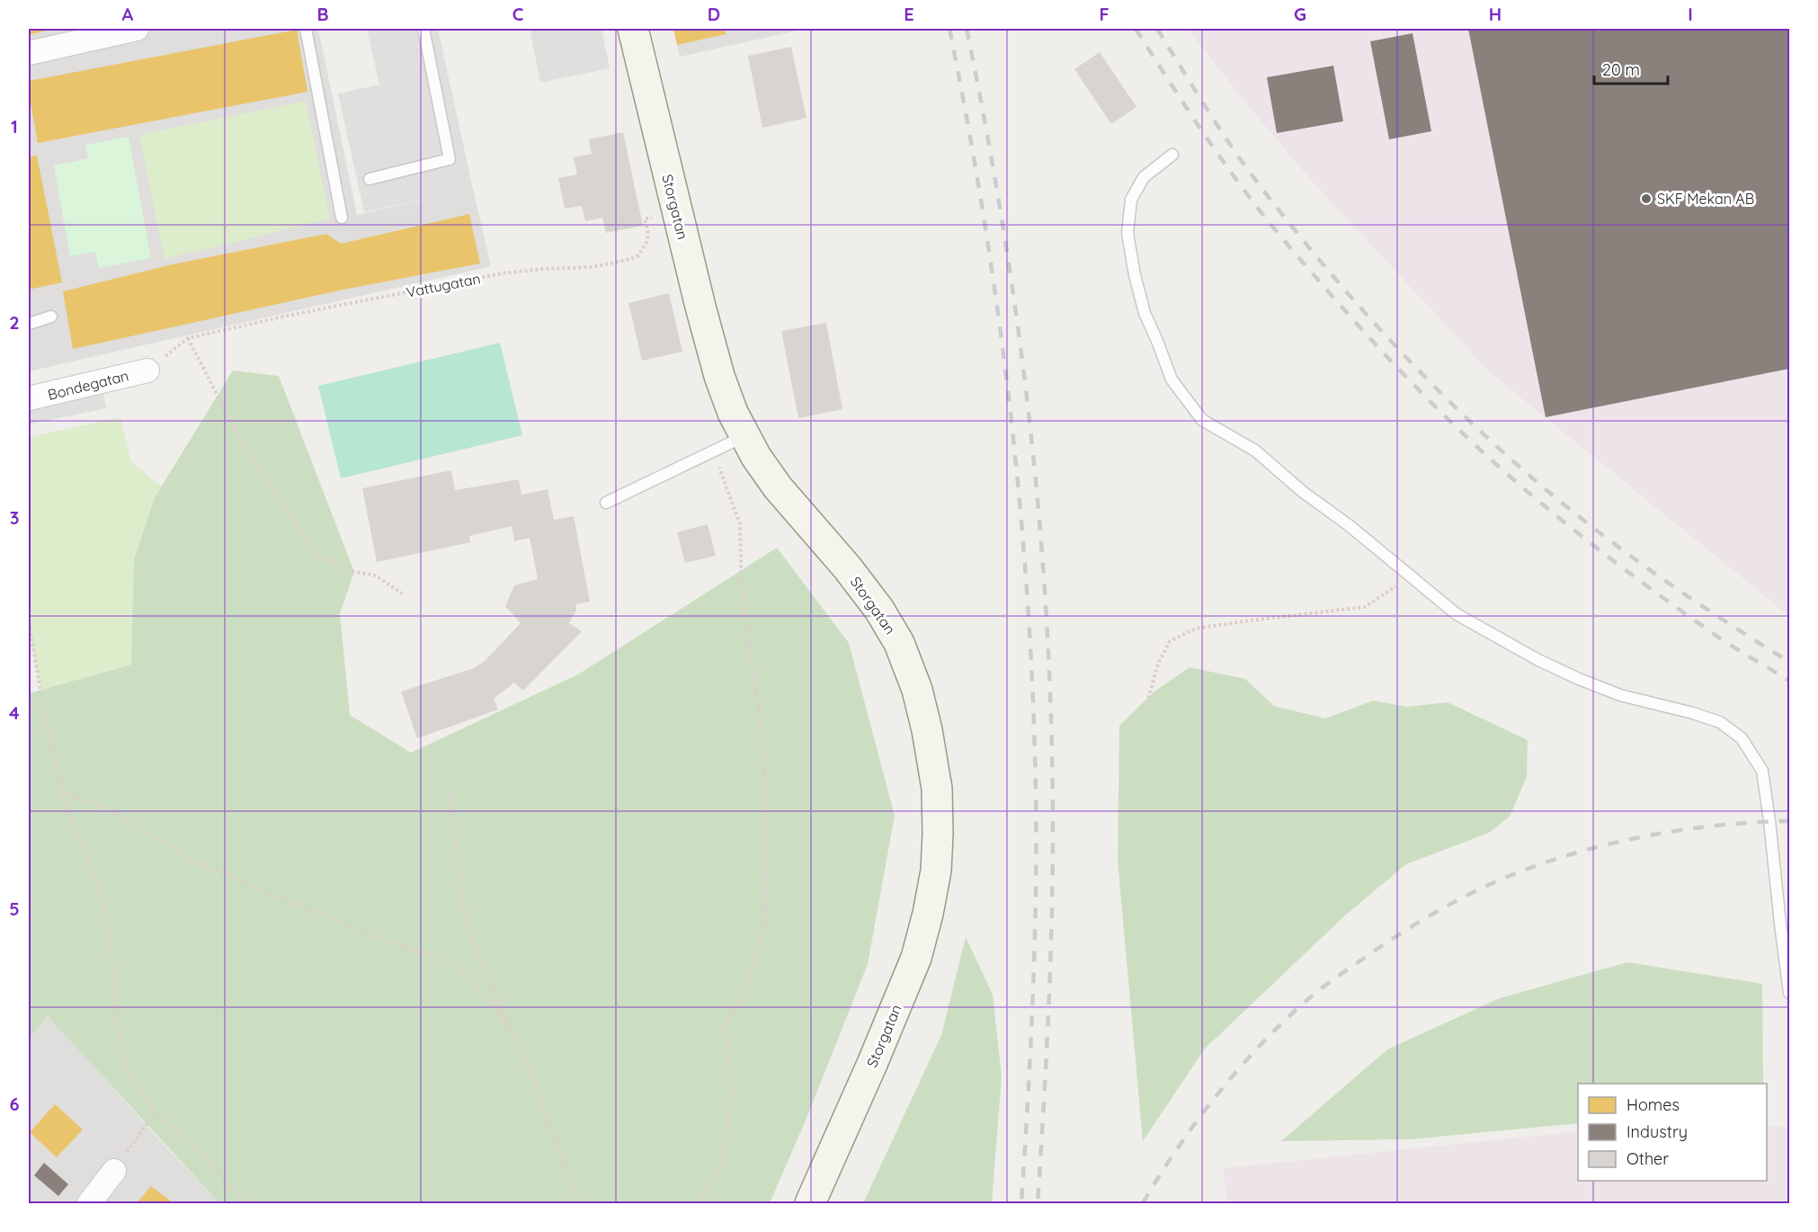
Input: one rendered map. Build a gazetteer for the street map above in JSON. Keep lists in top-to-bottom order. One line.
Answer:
{"streets":{"street":["Storgatan","Bondegatan"],"path":["Vattugatan"]},"crossings":[["Storgatan","Vattugatan"],["Vattugatan","Bondegatan"]],"places":["SKF Mekan AB"],"legend":["Homes","Industry","Other"],"scale_bar":"20 m","grid":{"columns":["A","B","C","D","E","F","G","H","I"],"rows":["1","2","3","4","5","6"]}}
